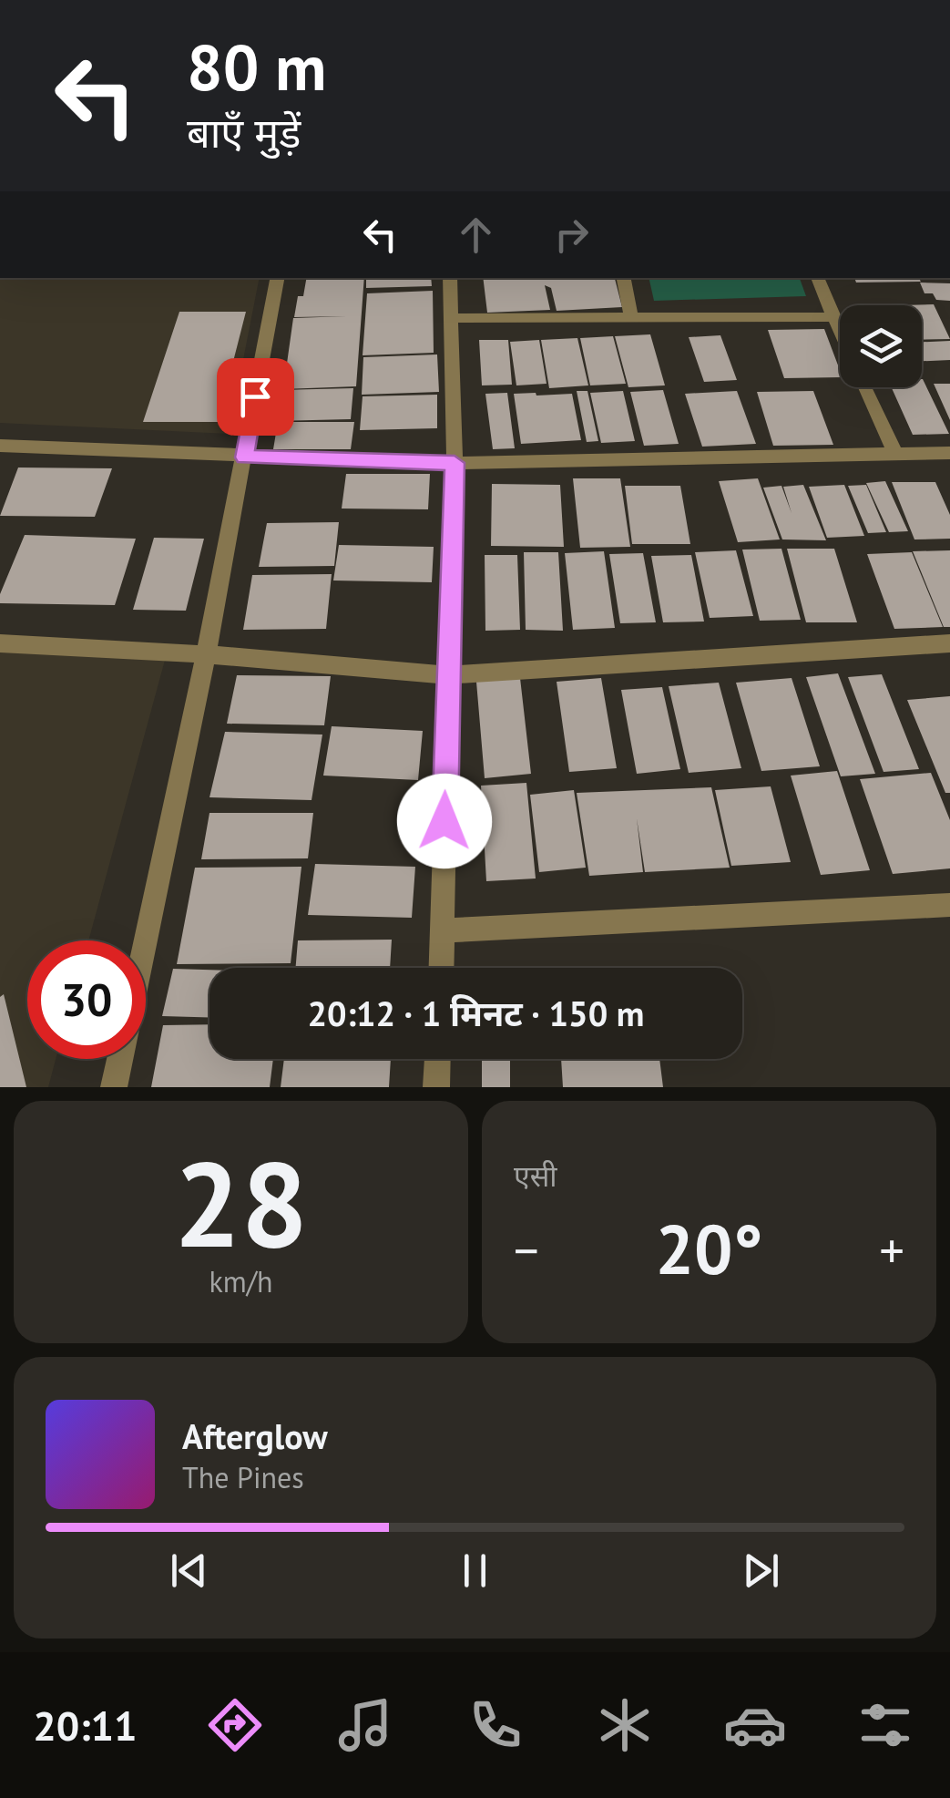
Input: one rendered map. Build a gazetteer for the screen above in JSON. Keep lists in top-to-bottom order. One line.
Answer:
{"page":{"turn":["80 m","बाएँ मुड़ें"],"limit":"30","trip":"20:12 · 1 मिनट · 150 m","tile":[["28","km/h"],"एसी"],"heat":["−","20°","+"],"song":["Afterglow","The Pines"],"tabs":"20:11"}}
